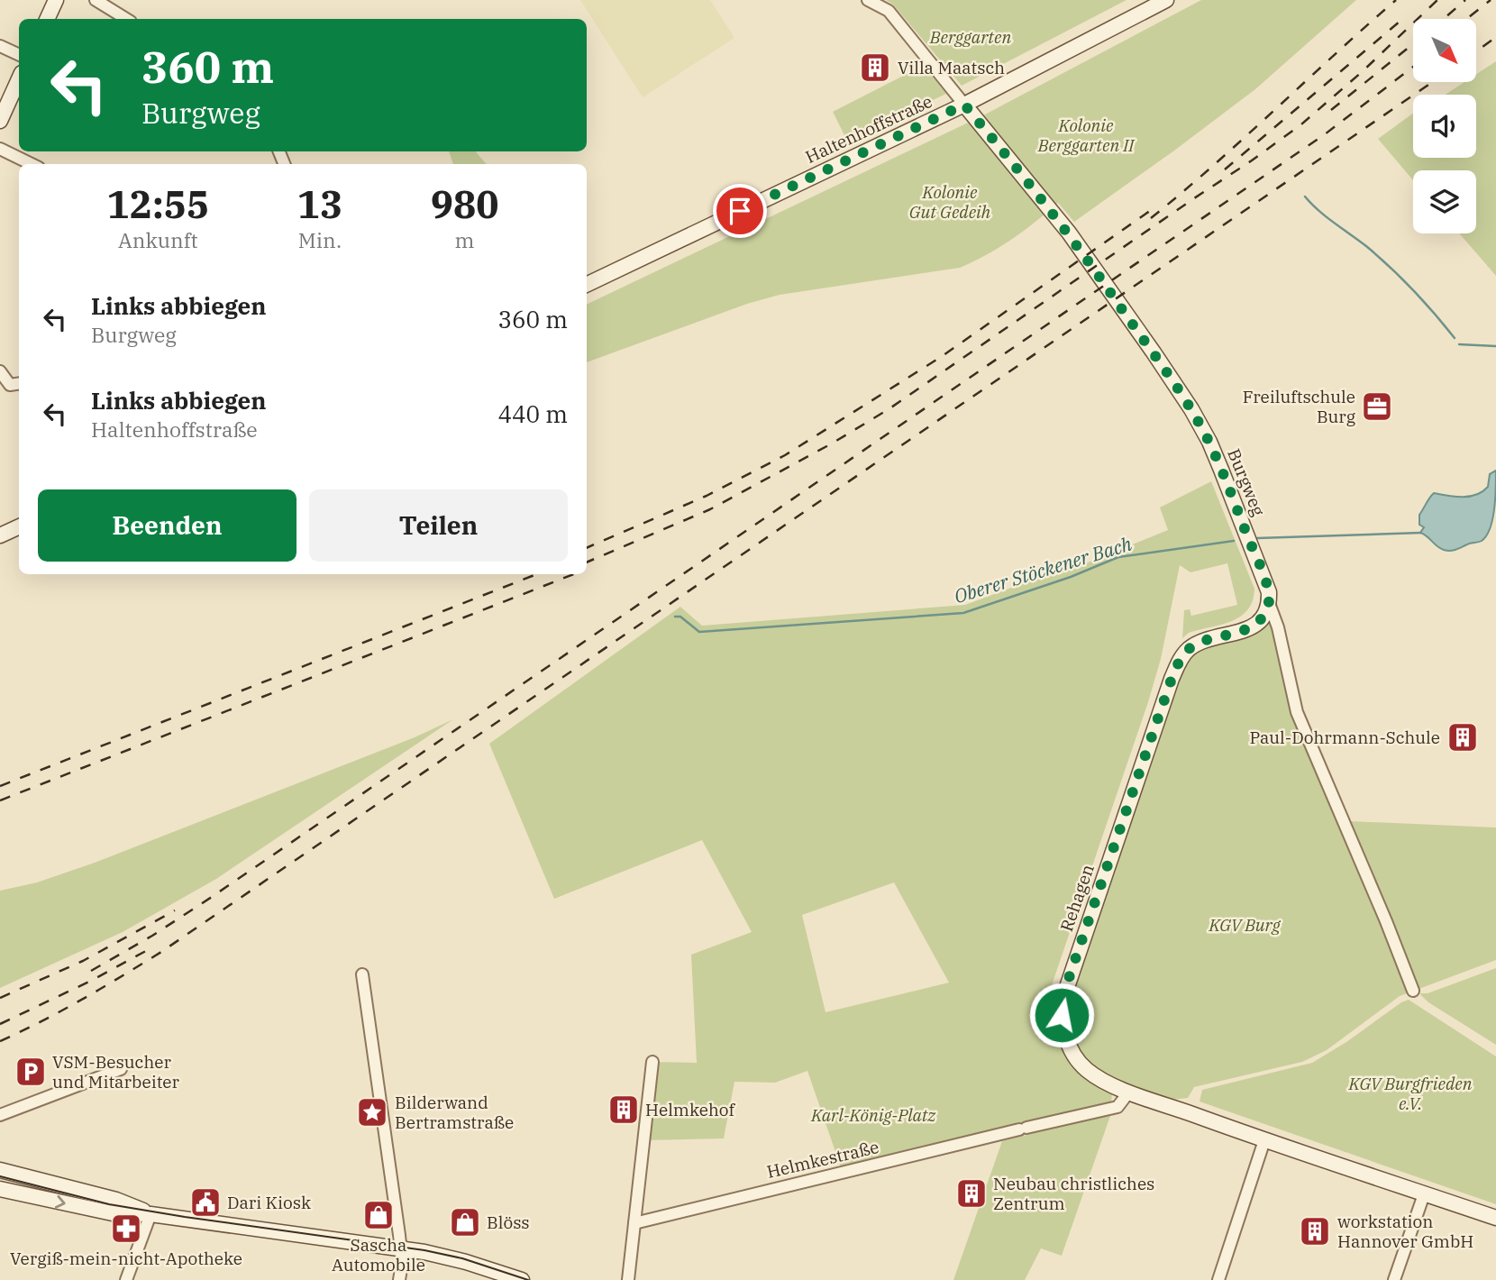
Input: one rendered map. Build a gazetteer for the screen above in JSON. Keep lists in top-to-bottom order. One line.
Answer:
{"streets":{"street":["Haltenhoffstraße","Burgweg","Rehagen","Helmkestraße"]},"crossings":[["Haltenhoffstraße","Burgweg"],["Burgweg","Rehagen"],["Rehagen","Helmkestraße"]],"water":["Oberer Stöckener Bach"],"parks":["Berggarten","Kolonie Berggarten II","Kolonie Gut Gedeih","KGV Burg","KGV Burgfrieden e.V.","Karl-König-Platz"],"places":{"building":["Villa Maatsch","Paul-Dohrmann-Schule","Helmkehof","Neubau christliches Zentrum","workstation Hannover GmbH"],"office":["Freiluftschule Burg"],"parking":["VSM-Besucher und Mitarbeiter"],"place":["Bilderwand Bertramstraße"],"public building":["Dari Kiosk"],"shop":["Sascha Automobile","Blöss"],"pharmacy":["Vergiß-mein-nicht-Apotheke"]},"north":"bottom right","page":{"turn":["360 m","Burgweg"],"eta":["12:55","Ankunft","13","Min.","980","m"],"list":[{"name":"Links abbiegen","note":"Burgweg","value":"360 m"},{"name":"Links abbiegen","note":"Haltenhoffstraße","value":"440 m"}],"buttons":["Beenden","Teilen"]}}
